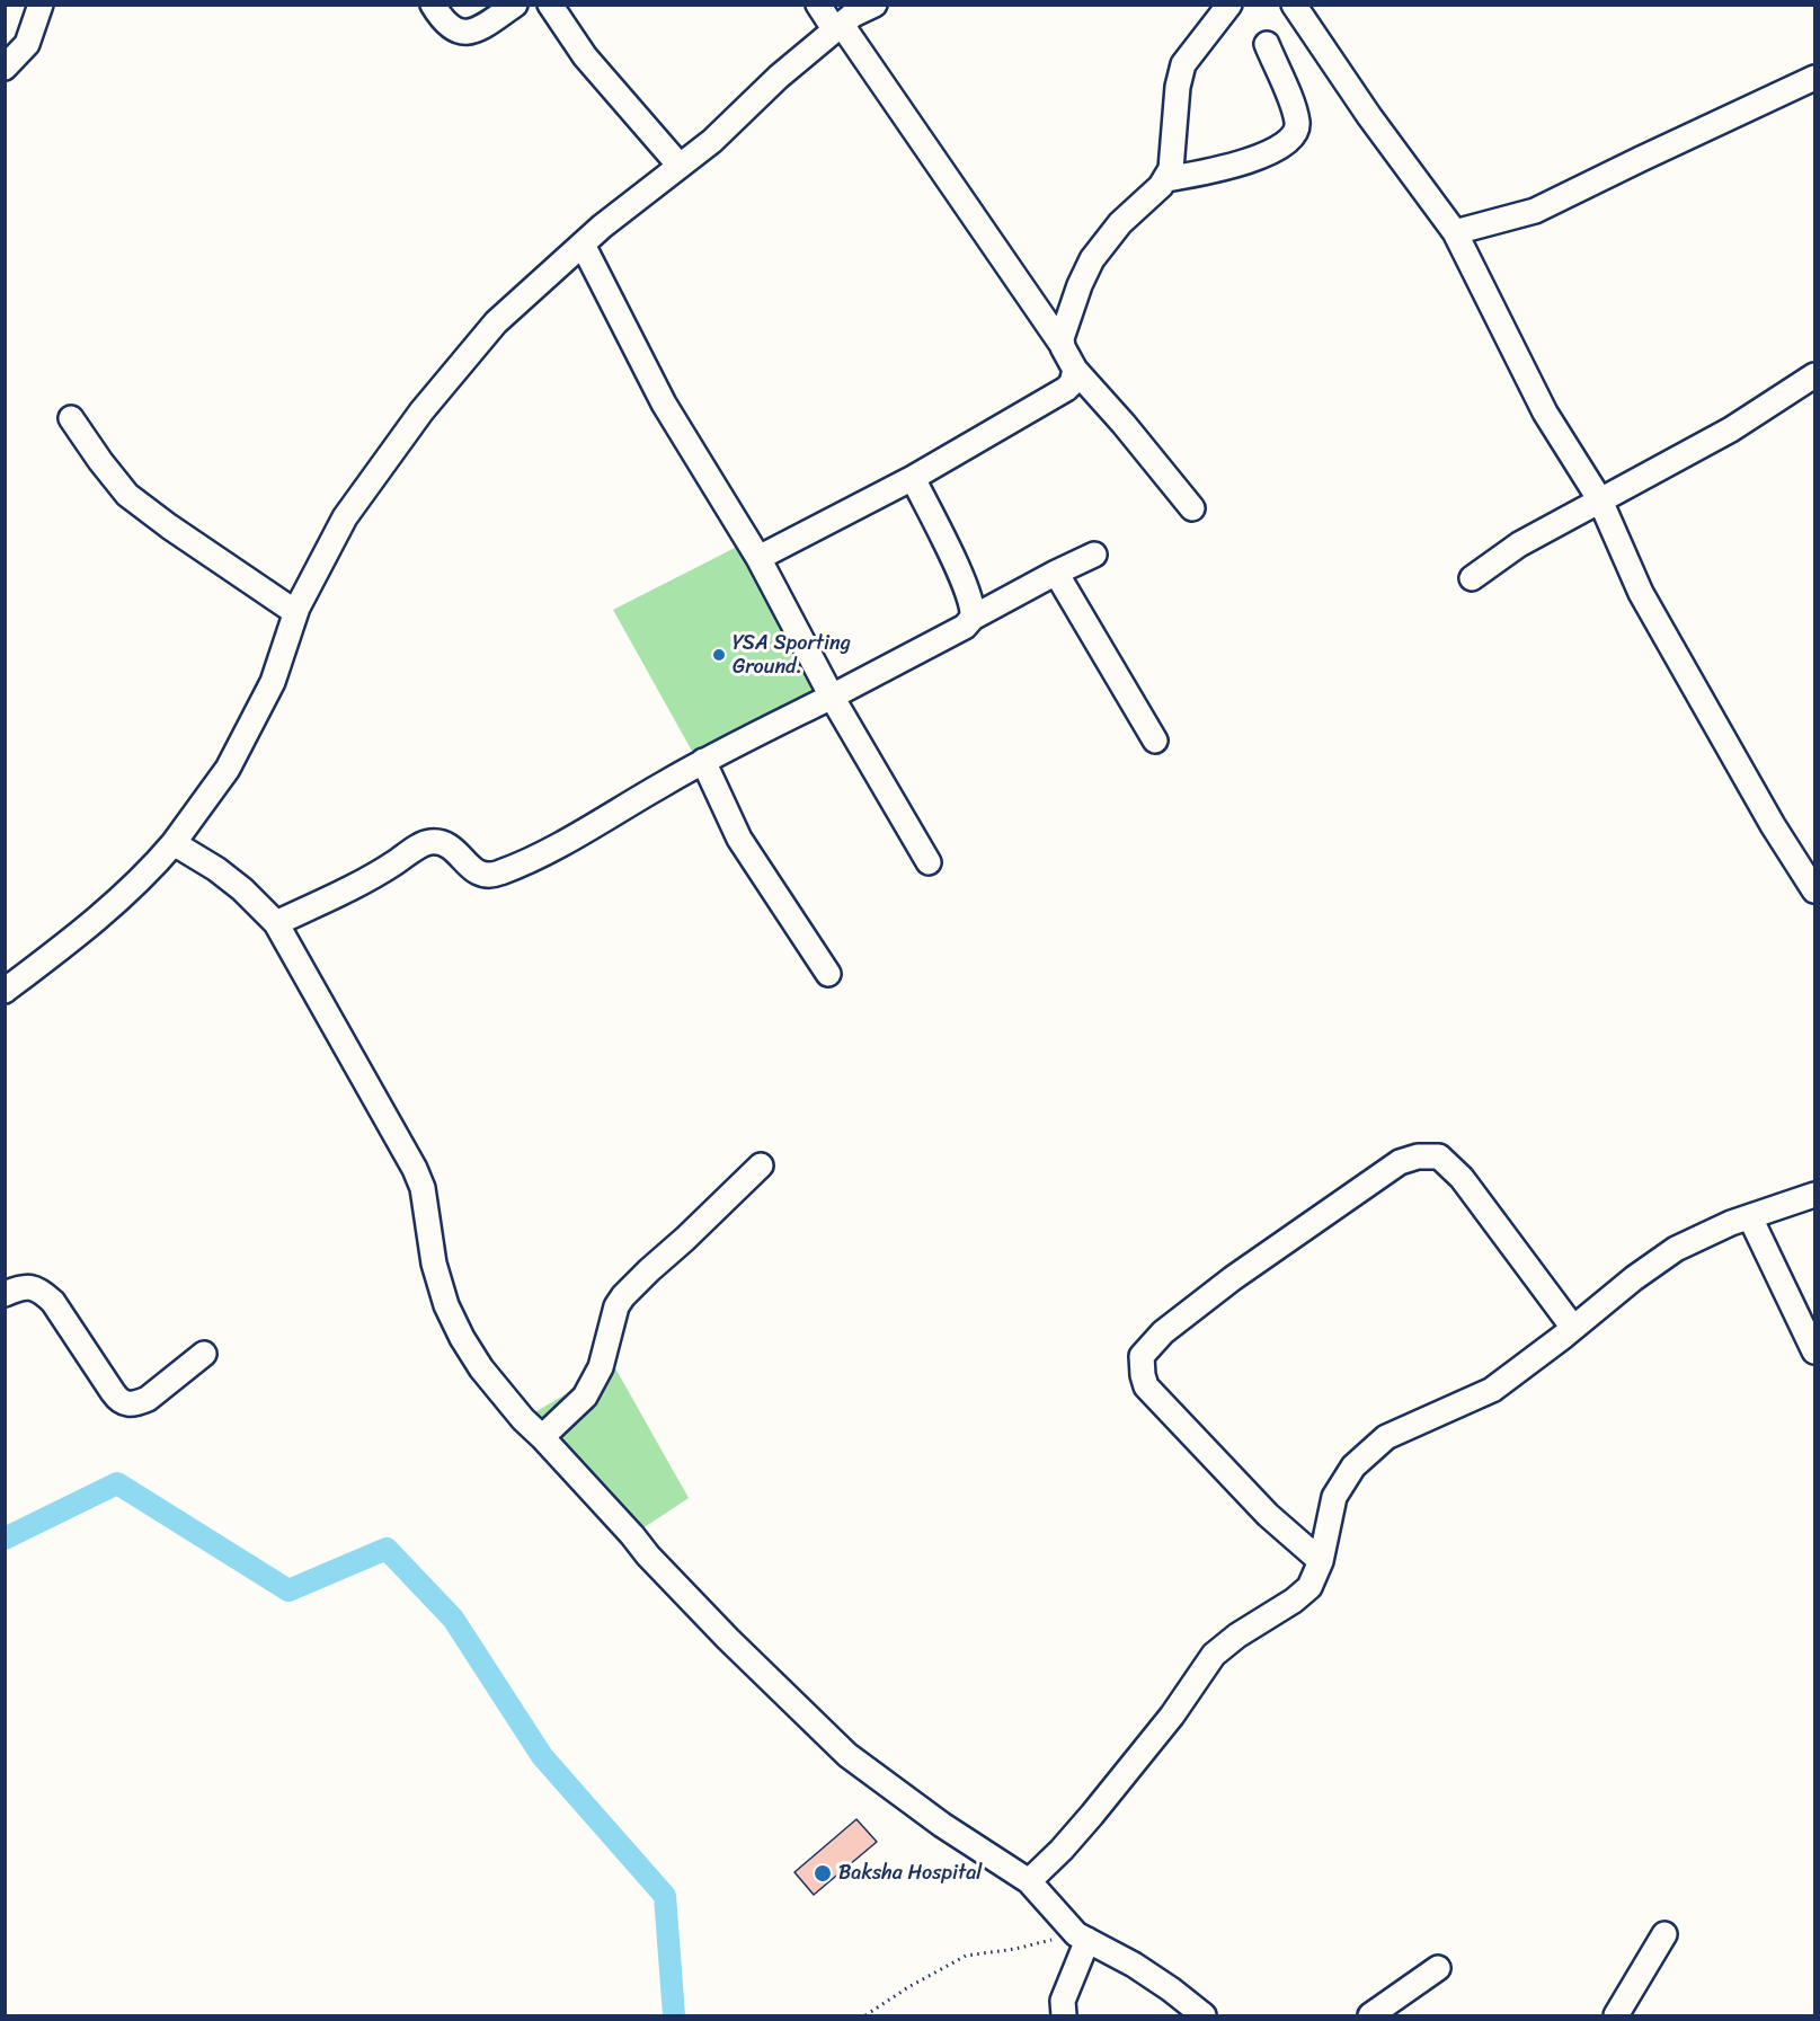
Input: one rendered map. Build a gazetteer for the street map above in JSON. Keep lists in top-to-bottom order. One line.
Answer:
{"places":["YSA Sporting Ground.","Baksha Hospital"]}
